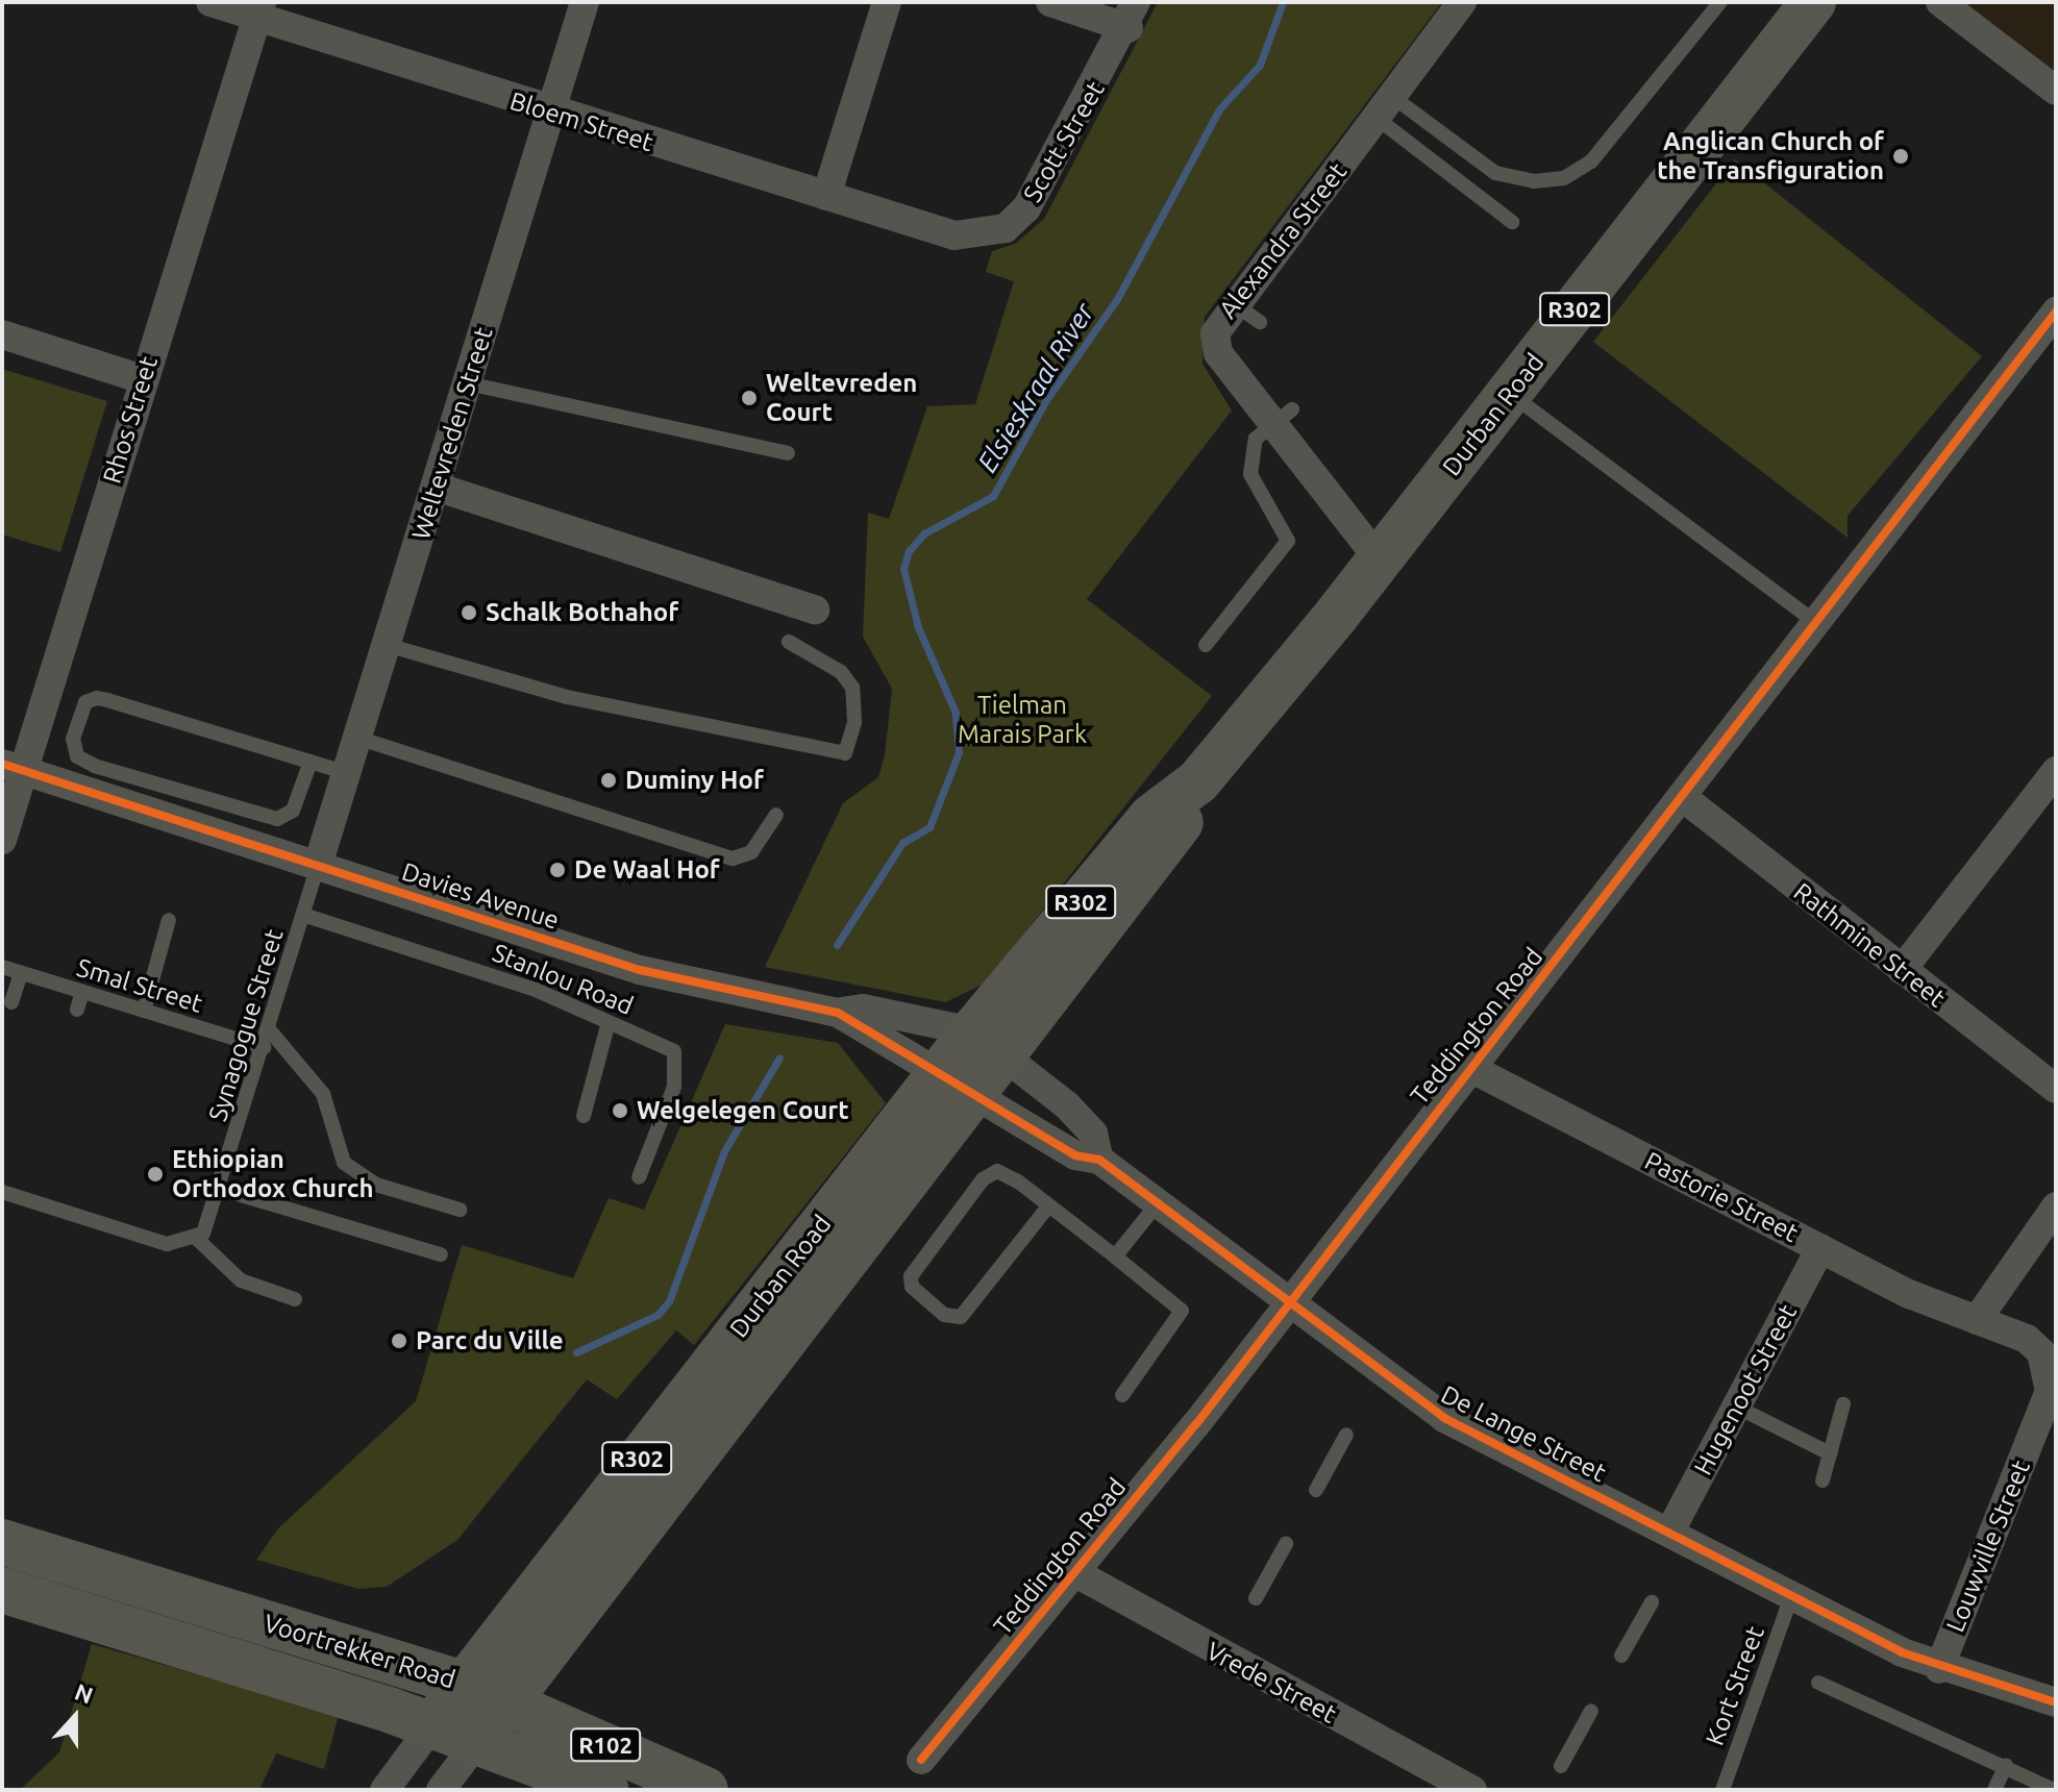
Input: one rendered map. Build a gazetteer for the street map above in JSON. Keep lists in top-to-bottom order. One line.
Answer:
{"streets":{"main road":["R302","Durban Road","Voortrekker Road","R102"],"street":["Bloem Street","Scott Street","Alexandra Street","Rhos Street","Weltevreden Street","Davies Avenue","Rathmine Street","Teddington Road","Pastorie Street","Hugenoot Street","De Lange Street","Louwville Street","Vrede Street"],"lane":["Stanlou Road","Smal Street","Synagogue Street","Kort Street"]},"crossings":[["Bloem Street","Scott Street"],["Bloem Street","Rhos Street"],["Bloem Street","Weltevreden Street"],["Alexandra Street","Durban Road"],["Durban Road","Davies Avenue"],["Durban Road","De Lange Street"],["Durban Road","Voortrekker Road"],["Rhos Street","Davies Avenue"],["Weltevreden Street","Davies Avenue"],["Weltevreden Street","Synagogue Street"],["Davies Avenue","Synagogue Street"],["Davies Avenue","De Lange Street"],["Rathmine Street","Teddington Road"],["Stanlou Road","Synagogue Street"],["Smal Street","Synagogue Street"],["Teddington Road","Pastorie Street"],["Teddington Road","De Lange Street"],["Teddington Road","Vrede Street"],["Pastorie Street","Hugenoot Street"],["Pastorie Street","Louwville Street"],["Hugenoot Street","De Lange Street"],["De Lange Street","Louwville Street"],["De Lange Street","Kort Street"]],"water":["Elsieskraal River"],"parks":["Tielman Marais Park"],"places":["Anglican Church of the Transfiguration","Weltevreden Court","Schalk Bothahof","Duminy Hof","De Waal Hof","Welgelegen Court","Ethiopian Orthodox Church","Parc du Ville"],"north":"top"}
